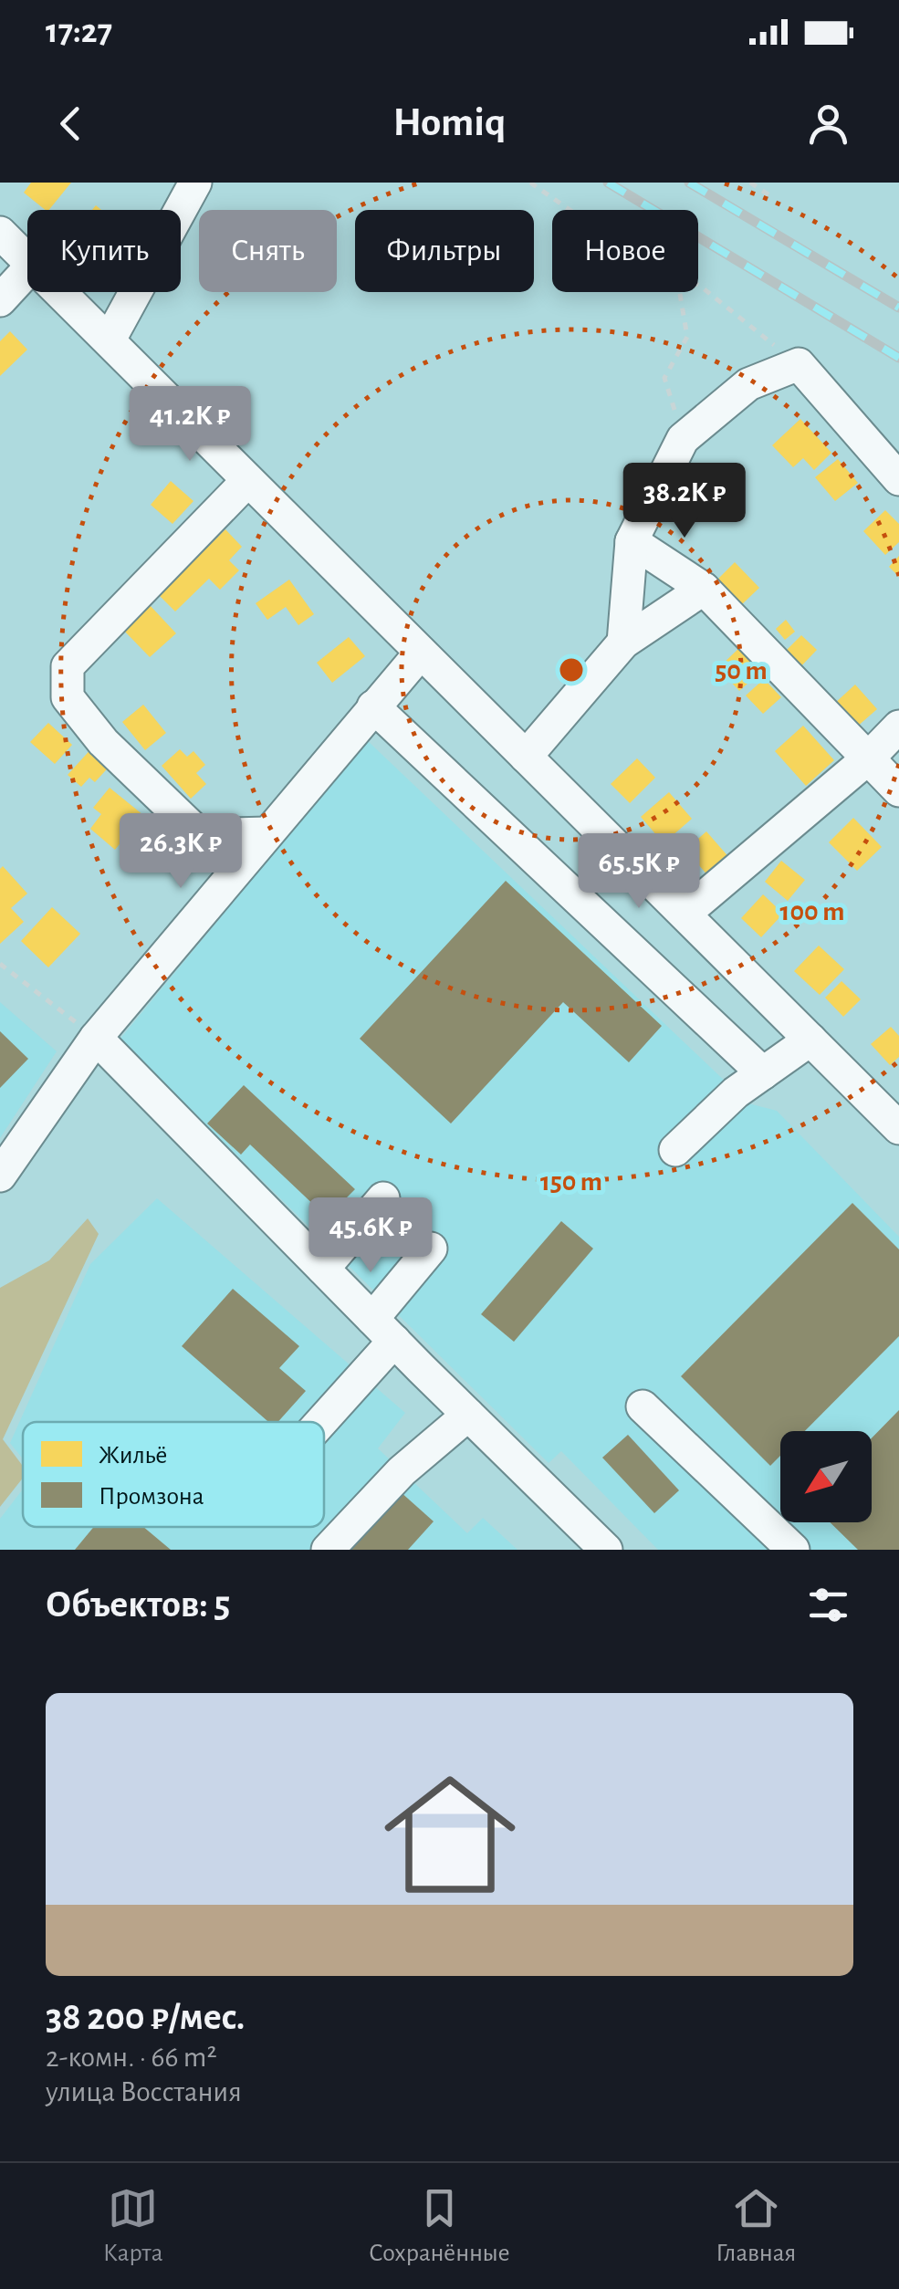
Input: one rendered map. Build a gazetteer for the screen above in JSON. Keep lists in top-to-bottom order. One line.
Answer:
{"legend":["Жильё","Промзона"],"north":"bottom left","page":{"status":"17:27","header":"Homiq","chip":["Купить","Снять","Фильтры","Новое"],"price":["41.2K ₽","38.2K ₽","26.3K ₽","65.5K ₽","45.6K ₽"],"heading":"Объектов: 5","list":[{"name":"38 200 ₽/мес.","note":"2-комн. · 66 m² · улица Восстания"}],"tabs":["Карта","Сохранённые","Главная"]},"rings":["50 m","100 m","150 m"]}
